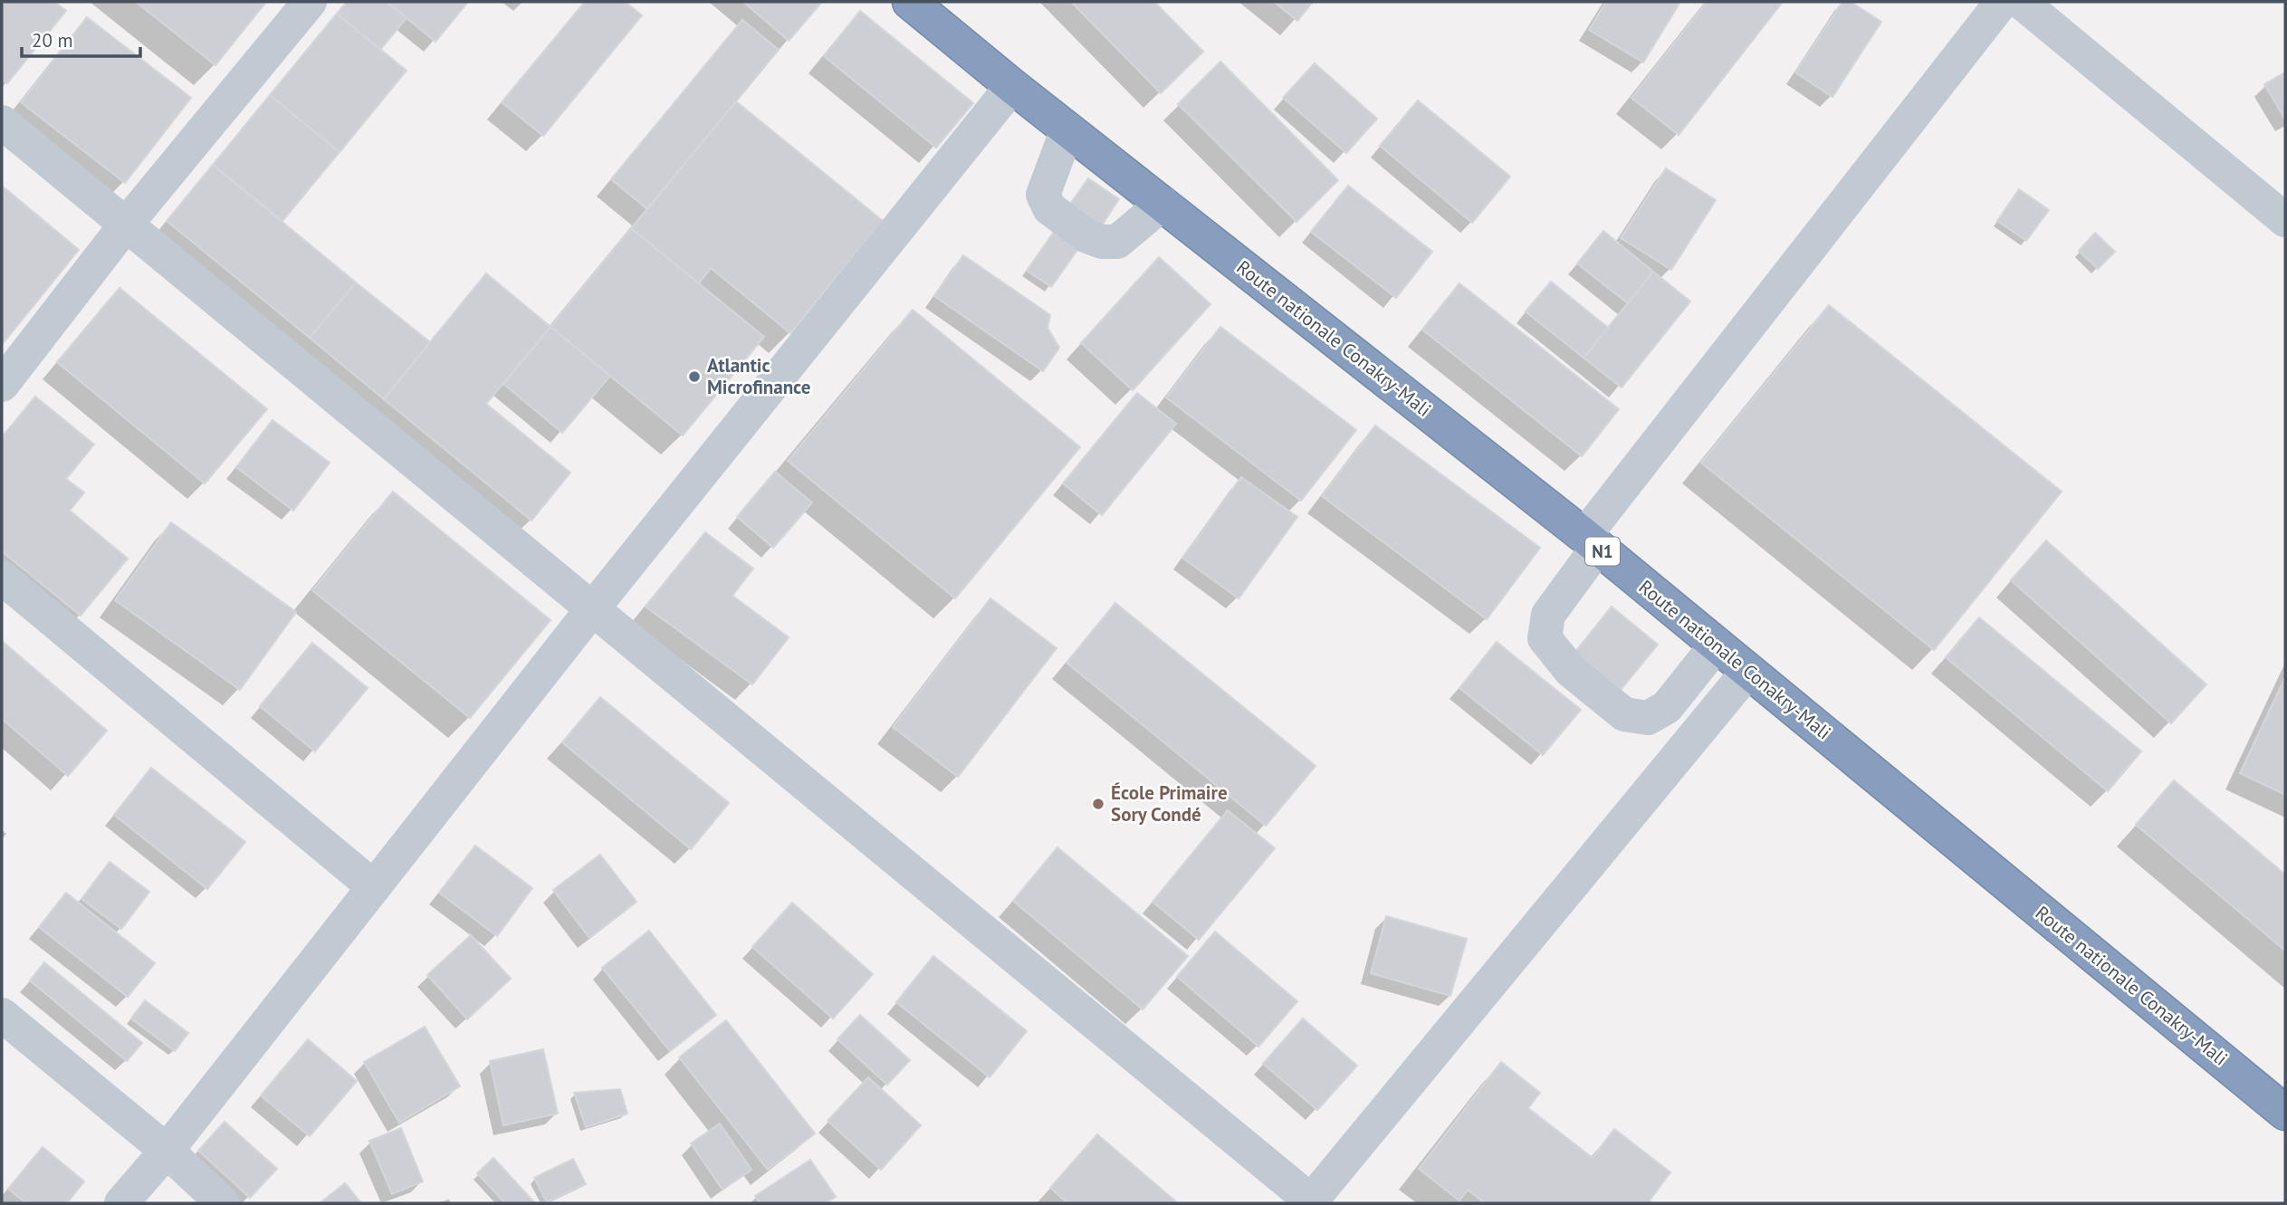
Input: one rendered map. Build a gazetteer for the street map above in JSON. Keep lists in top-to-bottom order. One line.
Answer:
{"streets":{"highway":["Route nationale Conakry-Mali","N1"]},"places":["Atlantic Microfinance","École Primaire Sory Condé"],"scale_bar":"20 m"}
